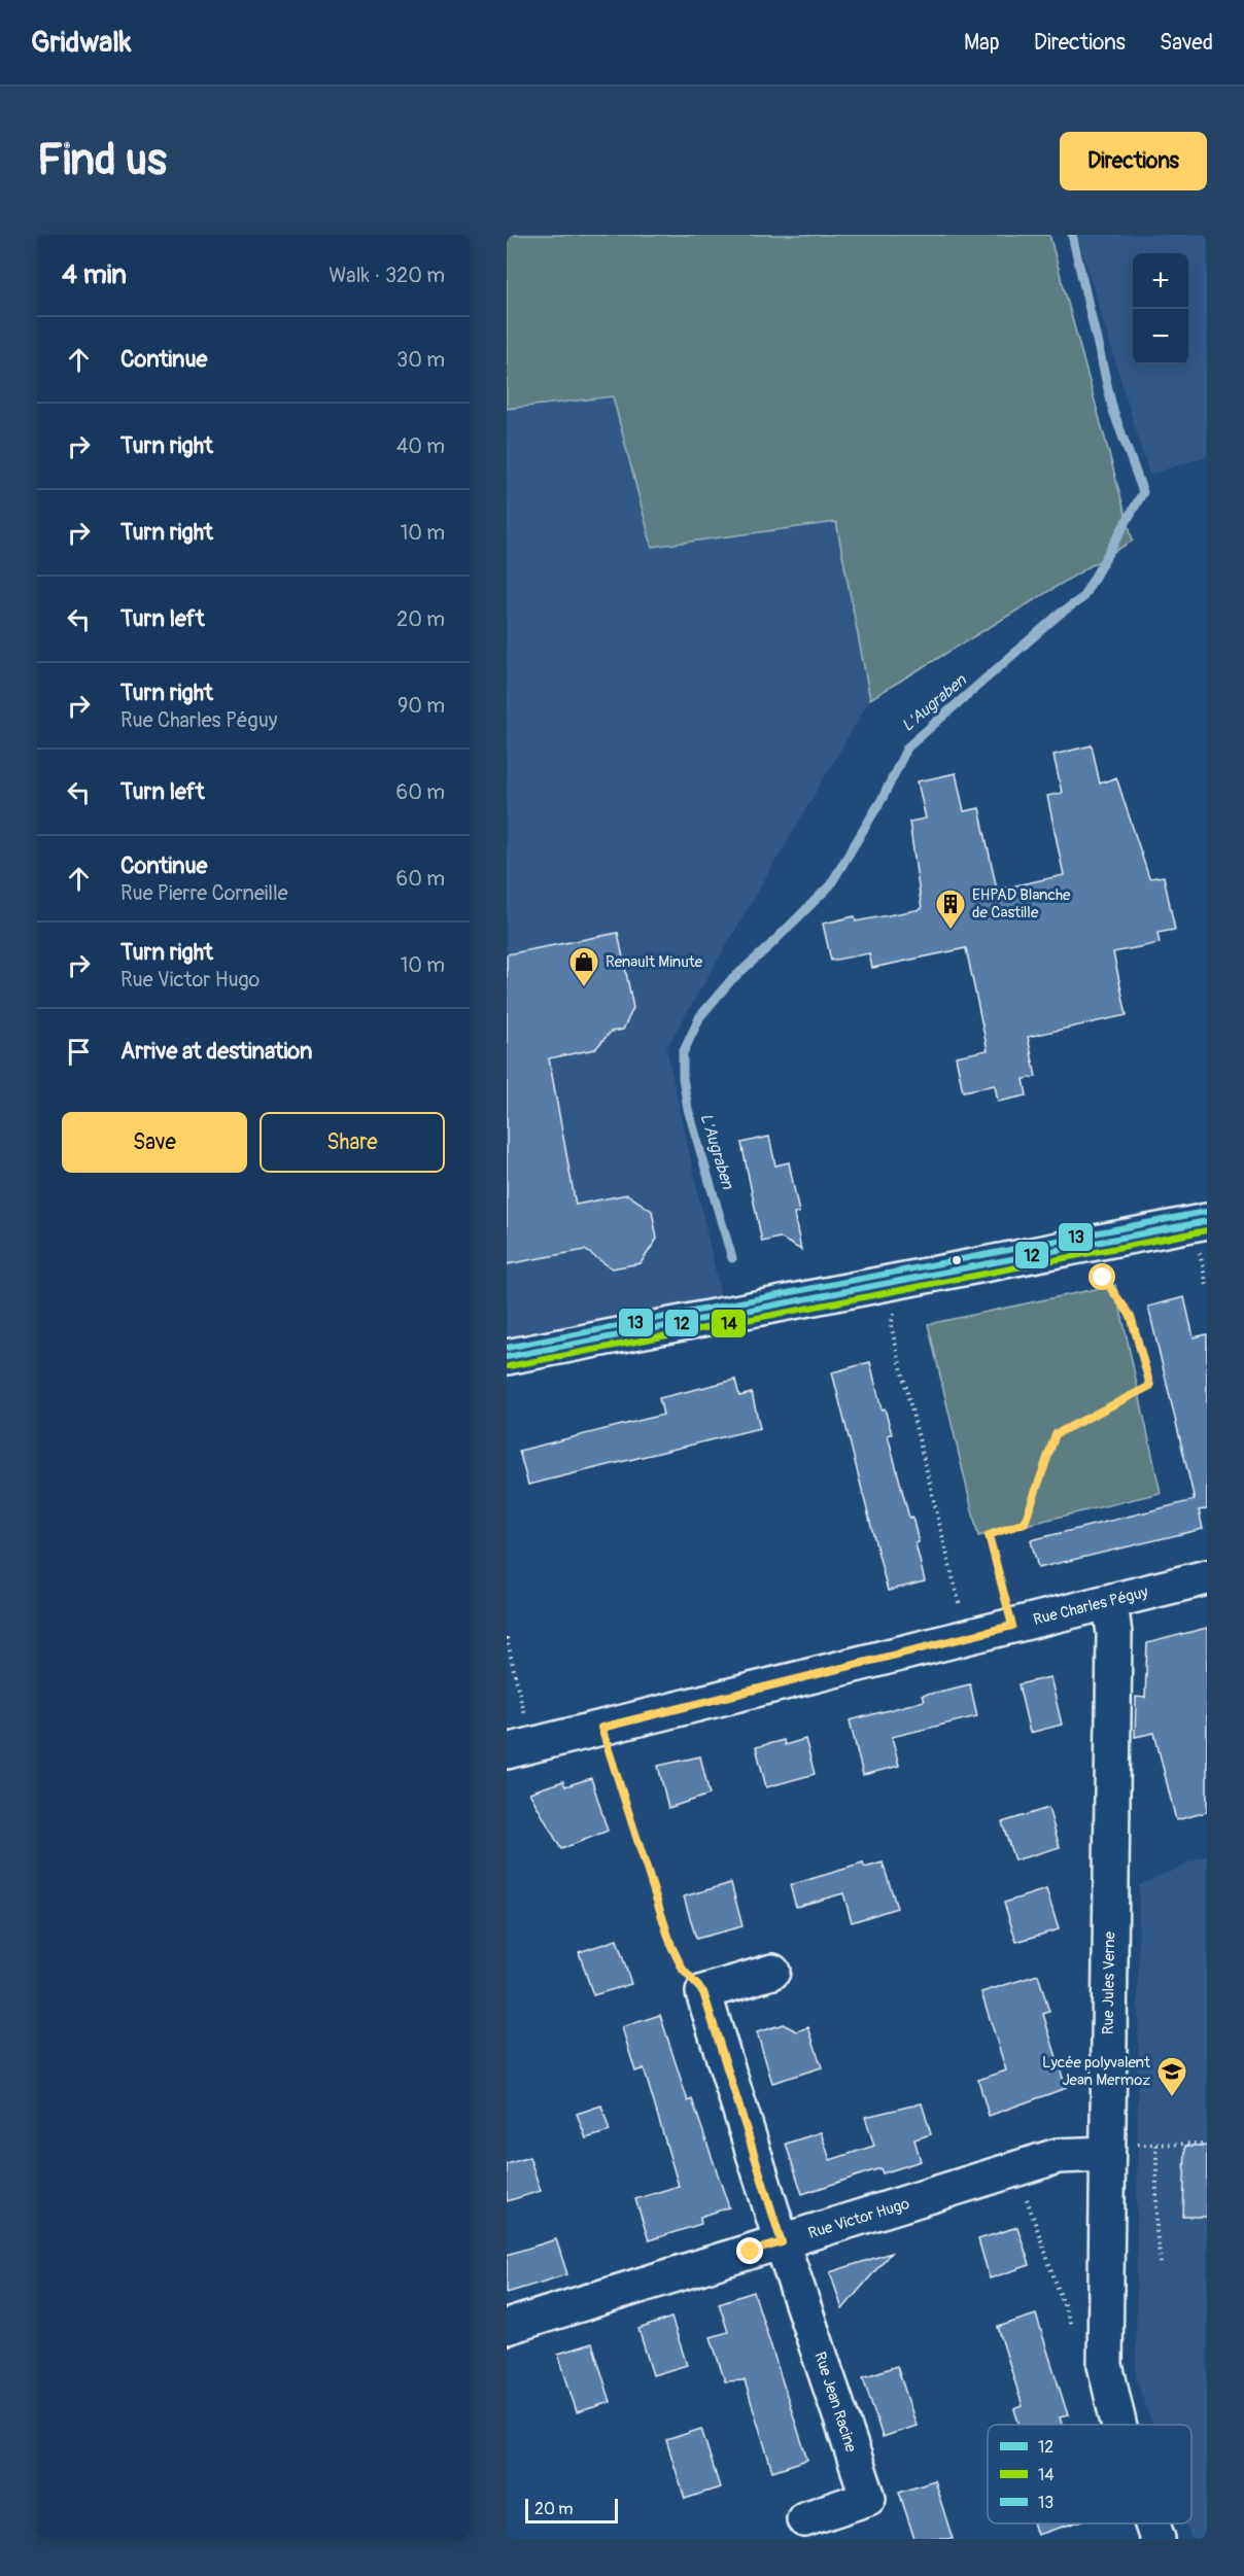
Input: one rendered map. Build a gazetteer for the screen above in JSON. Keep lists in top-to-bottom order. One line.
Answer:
{"streets":{"street":["Rue Charles Péguy","Rue Jules Verne","Rue Victor Hugo","Rue Jean Racine"]},"crossings":[["Rue Charles Péguy","Rue Jules Verne"],["Rue Jules Verne","Rue Victor Hugo"],["Rue Victor Hugo","Rue Jean Racine"]],"water":["L'Augraben"],"places":{"building":["EHPAD Blanche de Castille"],"shop":["Renault Minute"],"school or university":["Lycée polyvalent Jean Mermoz"]},"lines":["transit line 13","transit line 12","transit line 14"],"legend":["12","14","13"],"scale_bar":"20 m","page":{"header":"Gridwalk","nav":["Map","Directions","Saved"],"buttons":["Directions",["Save","Share"]],"title":"Find us","heading":["4 min","Walk · 320 m"],"map_buttons":["+","−"],"list":[["Continue","30 m"],["Turn right","40 m"],["Turn right","10 m"],["Turn left","20 m"],["Turn right","Rue Charles Péguy","90 m"],["Turn left","60 m"],["Continue","Rue Pierre Corneille","60 m"],["Turn right","Rue Victor Hugo","10 m"],"Arrive at destination"],"scale":"20 m"}}
